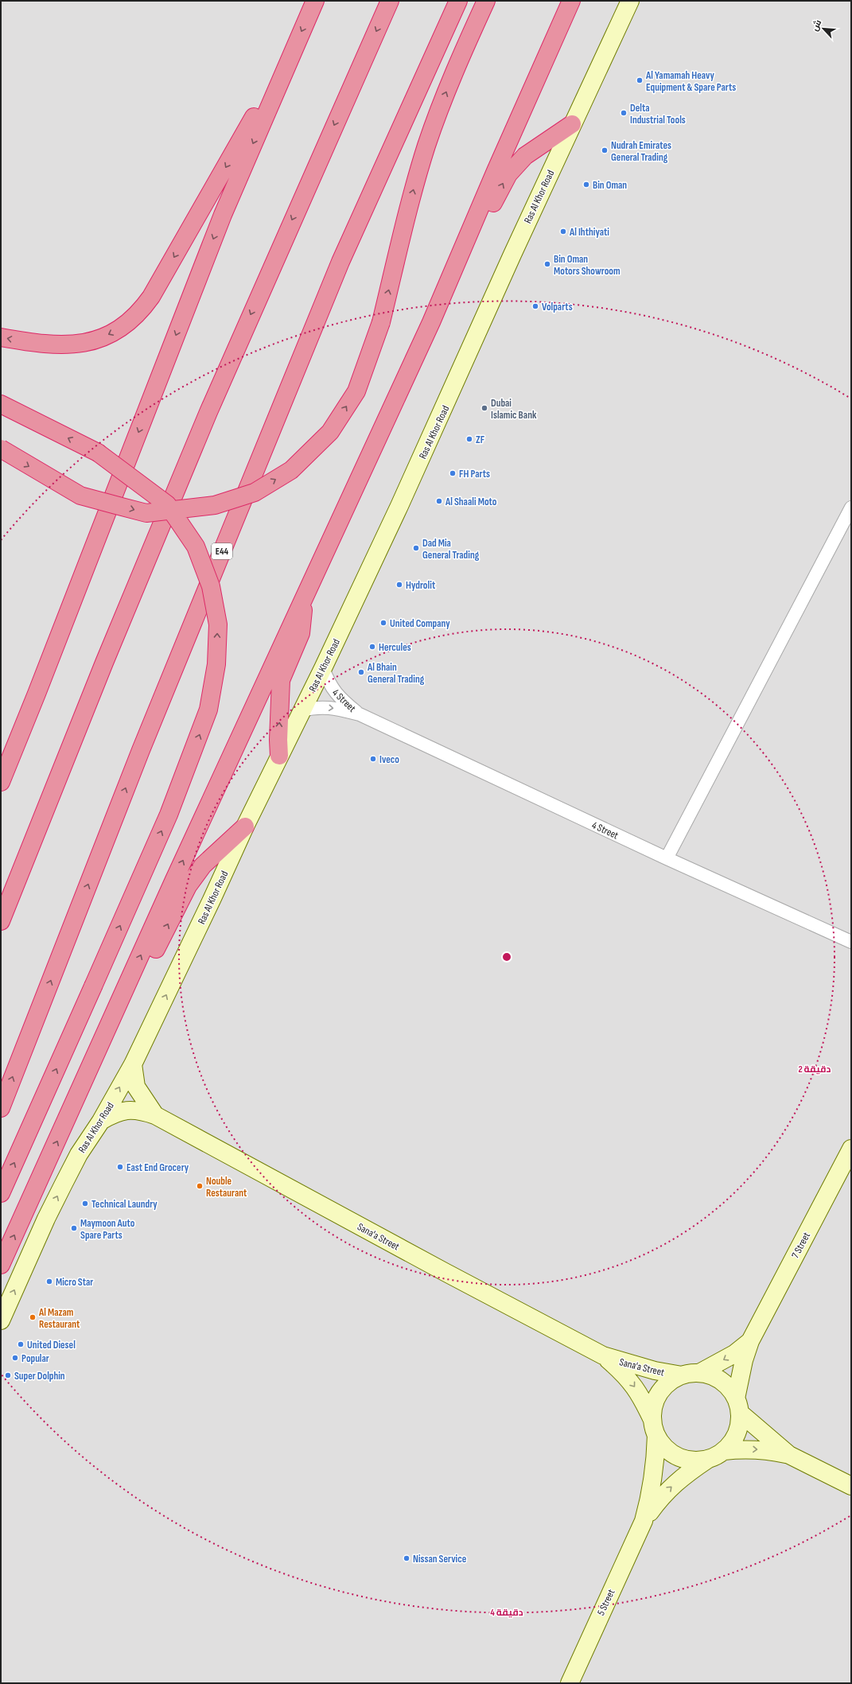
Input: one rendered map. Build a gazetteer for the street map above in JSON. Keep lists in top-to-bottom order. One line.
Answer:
{"streets":{"highway":["E44"],"street":["Ras Al Khor Road","4 Street","Sana'a Street","7 Street","5 Street"]},"crossings":[["Ras Al Khor Road","4 Street"],["Ras Al Khor Road","Sana'a Street"],["Sana'a Street","7 Street"],["Sana'a Street","5 Street"],["7 Street","5 Street"]],"one_way":["Ras Al Khor Road"],"places":["Al Yamamah Heavy Equipment & Spare Parts","Delta Industrial Tools","Nudrah Emirates General Trading","Bin Oman","Al Ihthiyati","Bin Oman Motors Showroom","Volparts","Dubai Islamic Bank","ZF","FH Parts","Al Shaali Moto","Dad Mia General Trading","Hydrolit","United Company","Hercules","Al Bhain General Trading","Iveco","East End Grocery","Nouble Restaurant","Technical Laundry","Maymoon Auto Spare Parts","Micro Star","Al Mazam Restaurant","United Diesel","Popular","Super Dolphin","Nissan Service"],"north":"top left","rings":["2 دقيقة","4 دقيقة"]}
